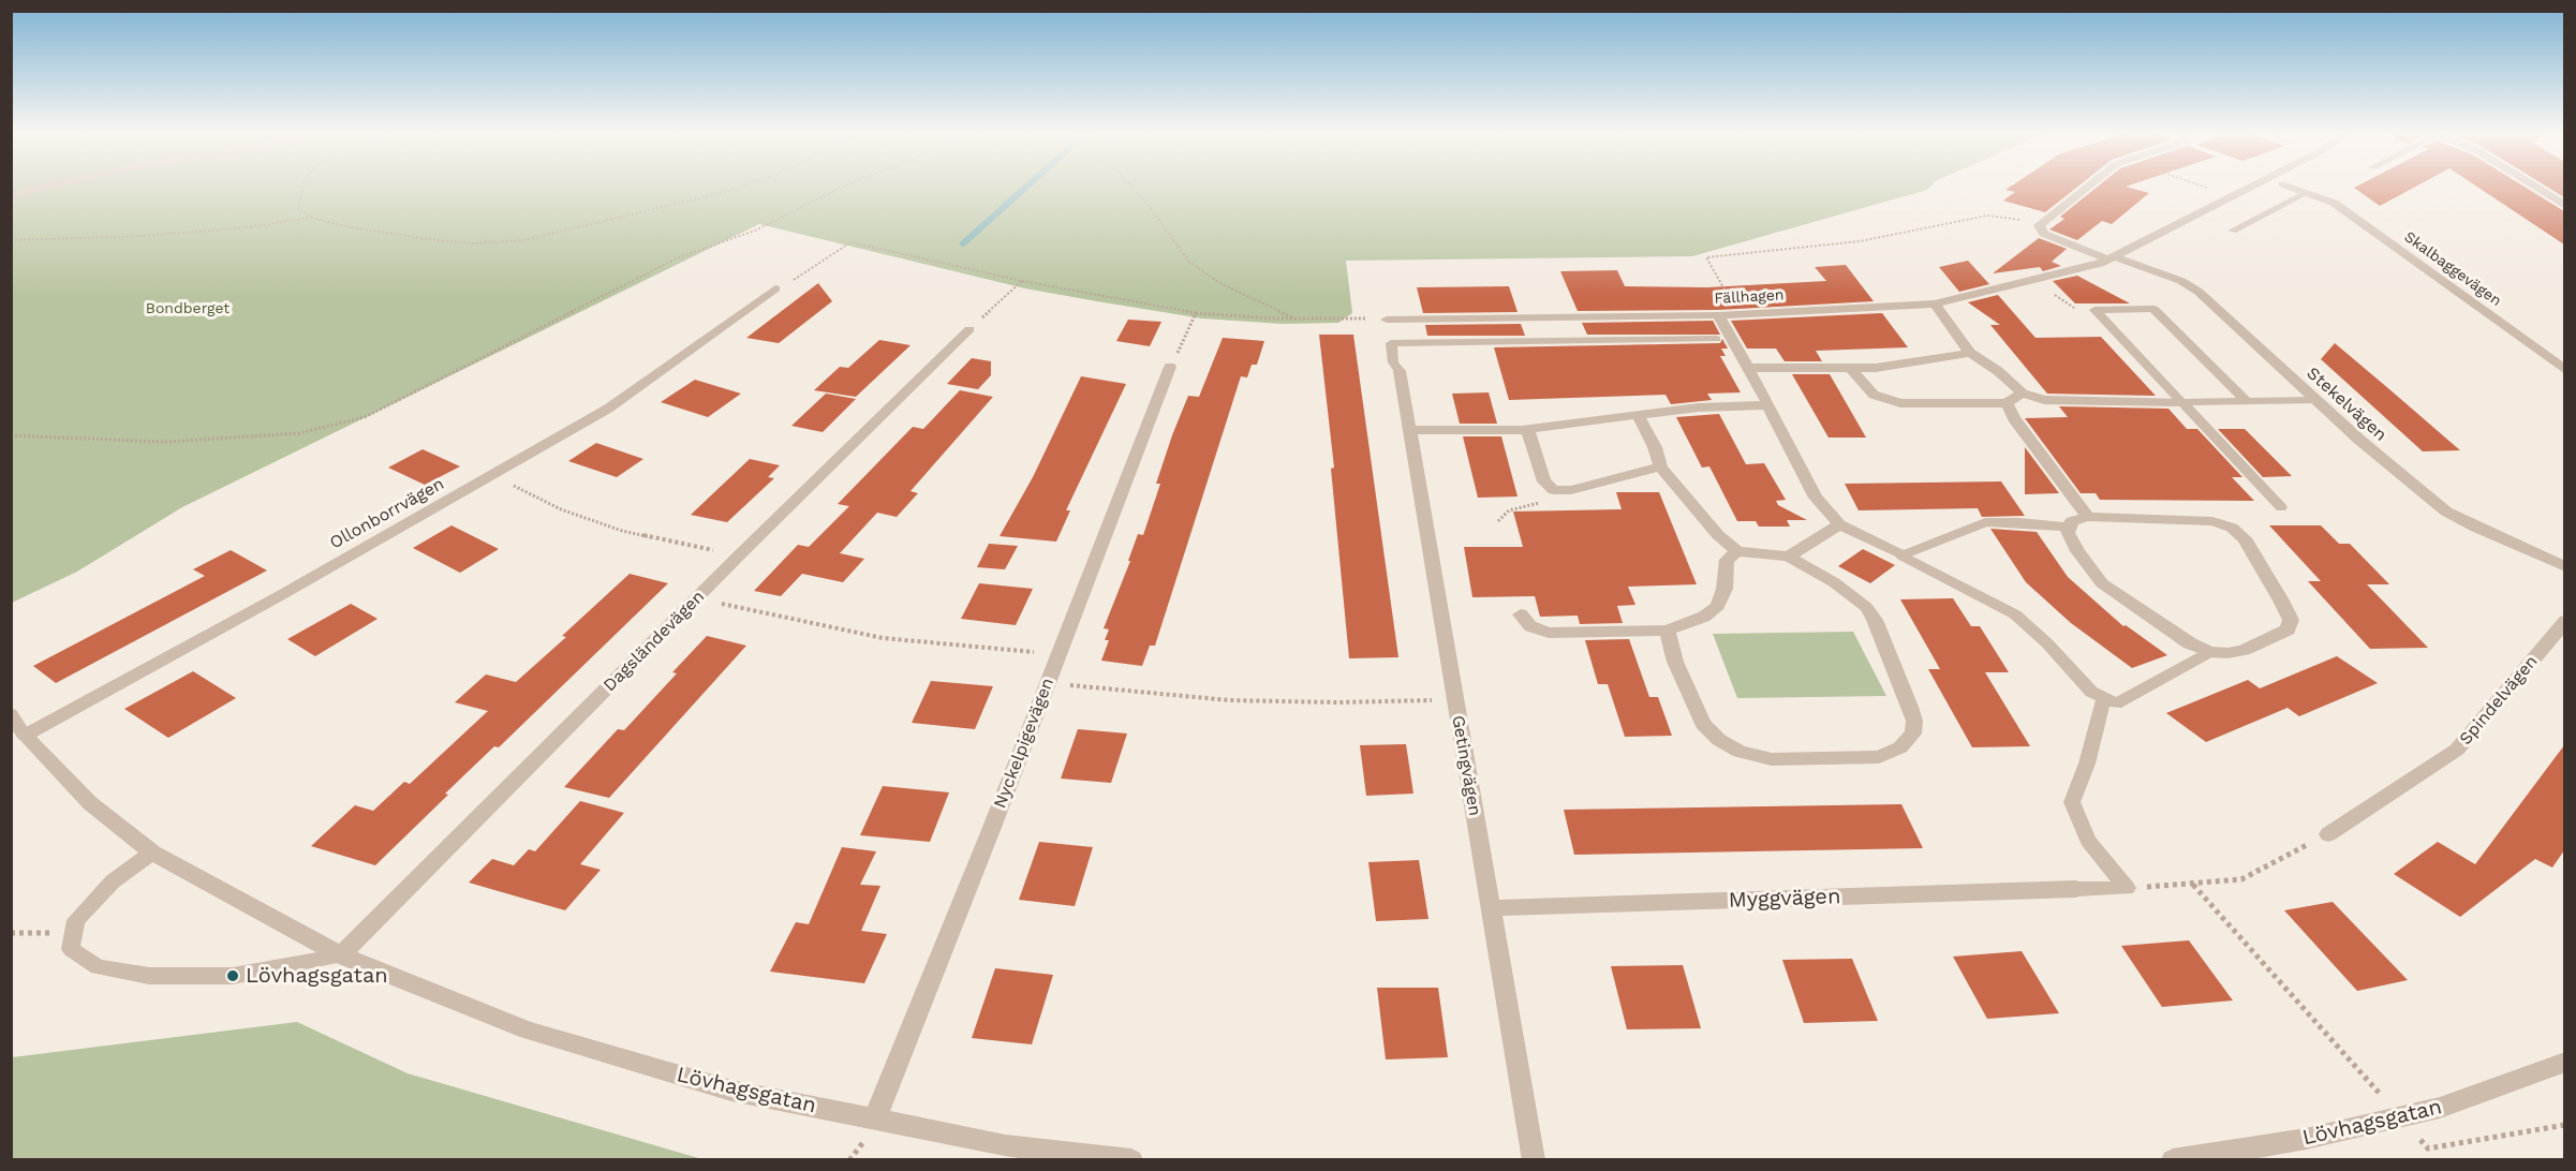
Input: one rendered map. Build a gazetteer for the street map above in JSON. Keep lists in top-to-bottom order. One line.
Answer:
{"streets":{"street":["Skalbaggevägen","Fällhagen","Stekelvägen","Ollonborrvägen","Dagsländevägen","Spindelvägen","Nyckelpigevägen","Getingvägen","Myggvägen","Lövhagsgatan"]},"crossings":[["Fällhagen","Stekelvägen"],["Ollonborrvägen","Lövhagsgatan"],["Dagsländevägen","Lövhagsgatan"],["Nyckelpigevägen","Lövhagsgatan"],["Getingvägen","Myggvägen"]],"parks":["Bondberget"],"places":["Lövhagsgatan"]}
